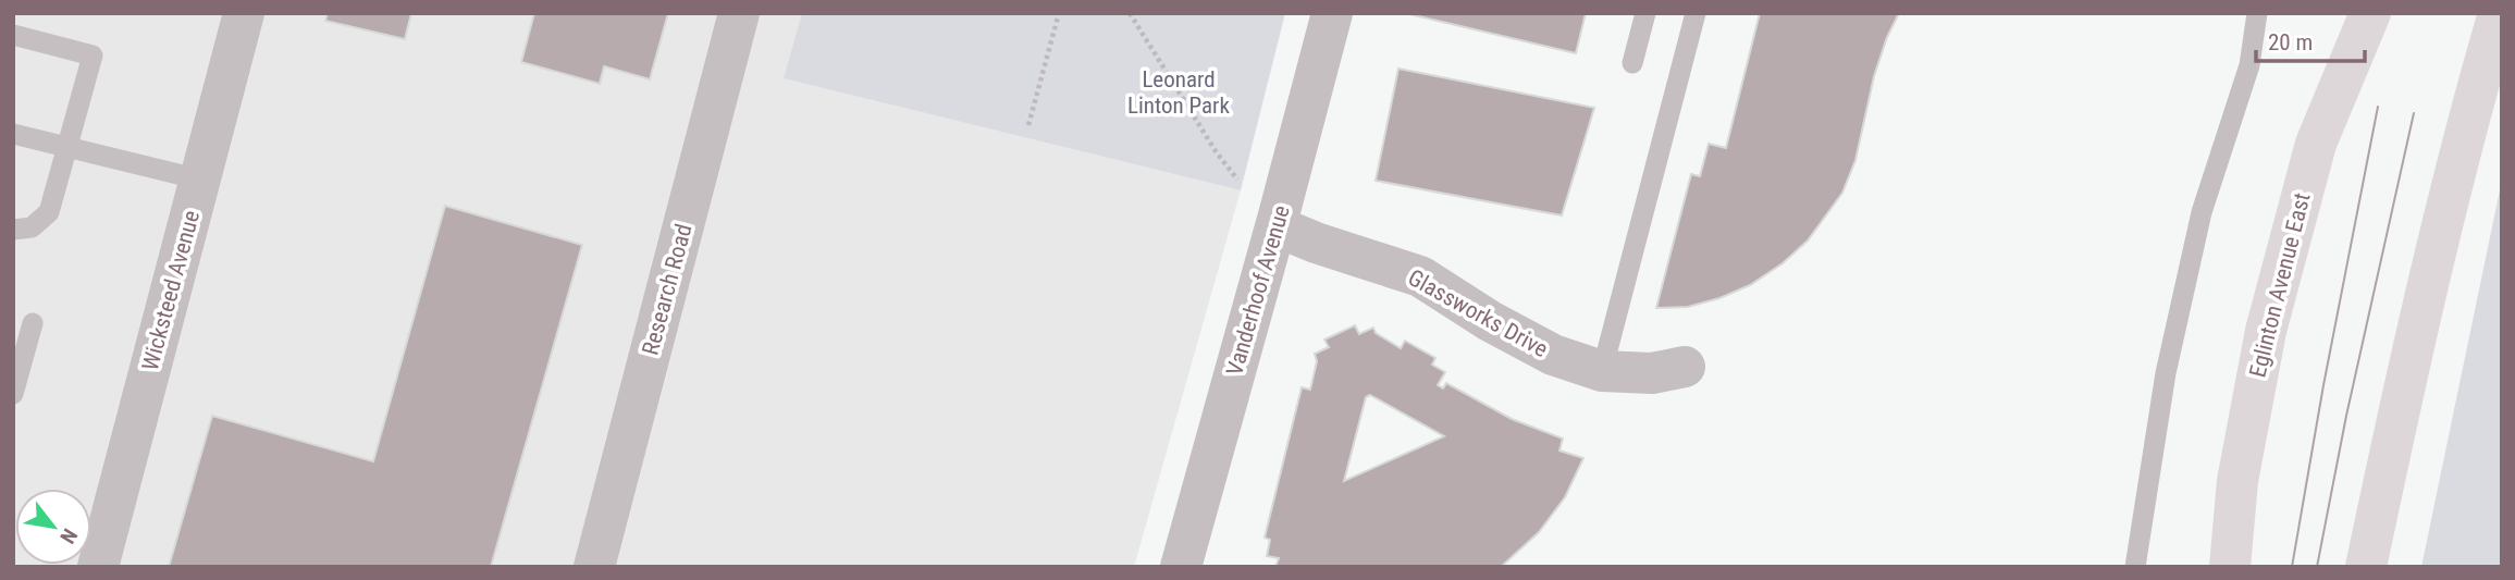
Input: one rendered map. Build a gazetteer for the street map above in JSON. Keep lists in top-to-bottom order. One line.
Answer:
{"streets":{"main road":["Eglinton Avenue East"],"street":["Research Road","Wicksteed Avenue","Vanderhoof Avenue","Glassworks Drive"]},"crossings":[["Vanderhoof Avenue","Glassworks Drive"]],"parks":["Leonard Linton Park"],"scale_bar":"20 m","north":"bottom right"}
